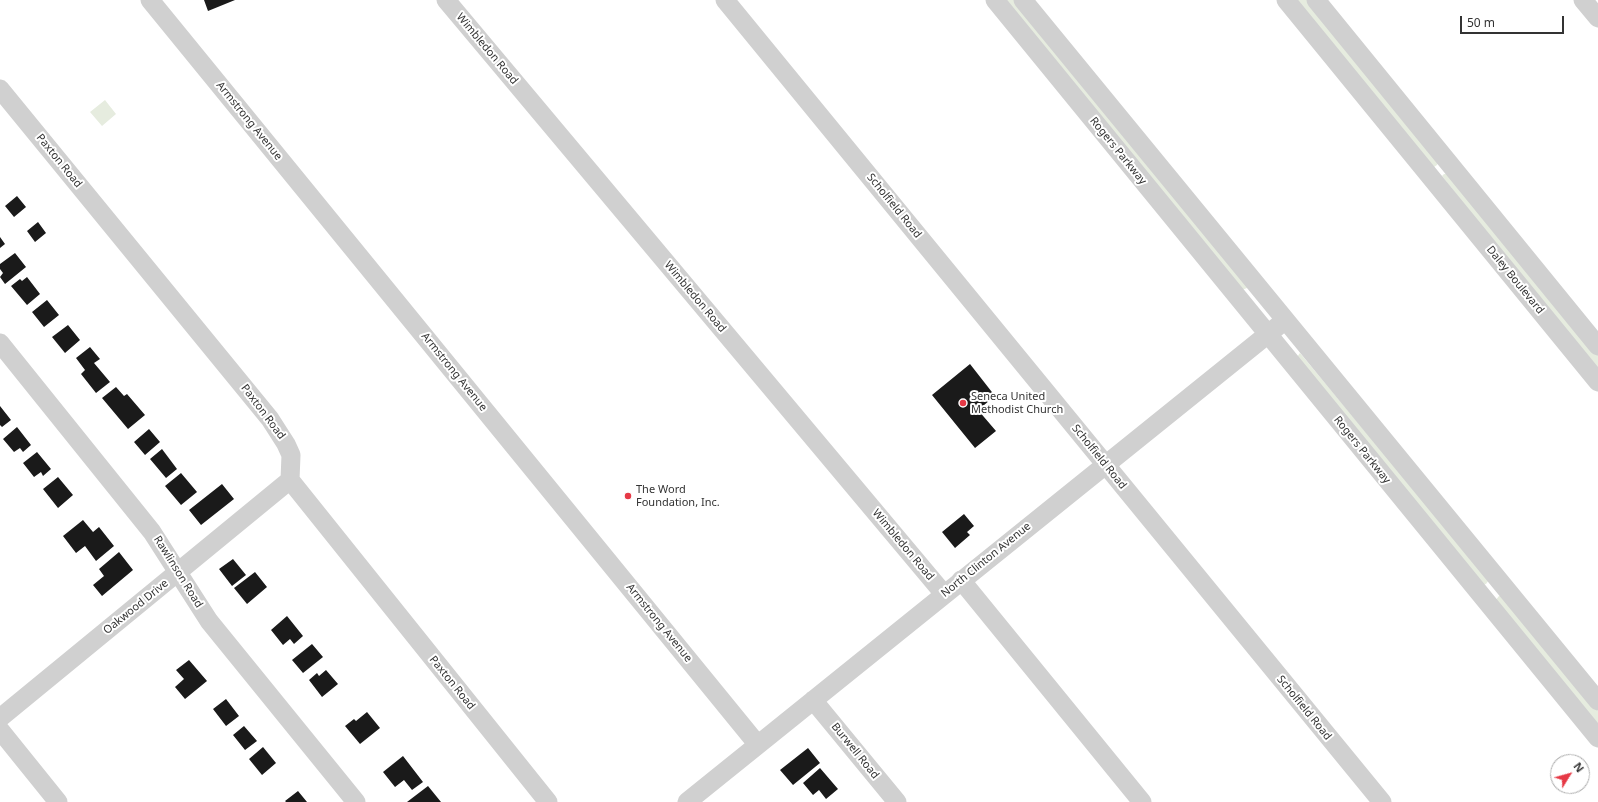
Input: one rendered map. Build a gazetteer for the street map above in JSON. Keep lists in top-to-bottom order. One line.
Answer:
{"streets":{"street":["Wimbledon Road","Armstrong Avenue","Rogers Parkway","Paxton Road","Scholfield Road","Daley Boulevard","North Clinton Avenue","Rawlinson Road","Oakwood Drive","Burwell Road"]},"crossings":[["Wimbledon Road","North Clinton Avenue"],["Armstrong Avenue","North Clinton Avenue"],["Rogers Parkway","North Clinton Avenue"],["Paxton Road","Oakwood Drive"],["Scholfield Road","North Clinton Avenue"],["North Clinton Avenue","Burwell Road"],["Rawlinson Road","Oakwood Drive"]],"places":["Seneca United Methodist Church","The Word Foundation, Inc."],"scale_bar":"50 m","north":"top right"}
